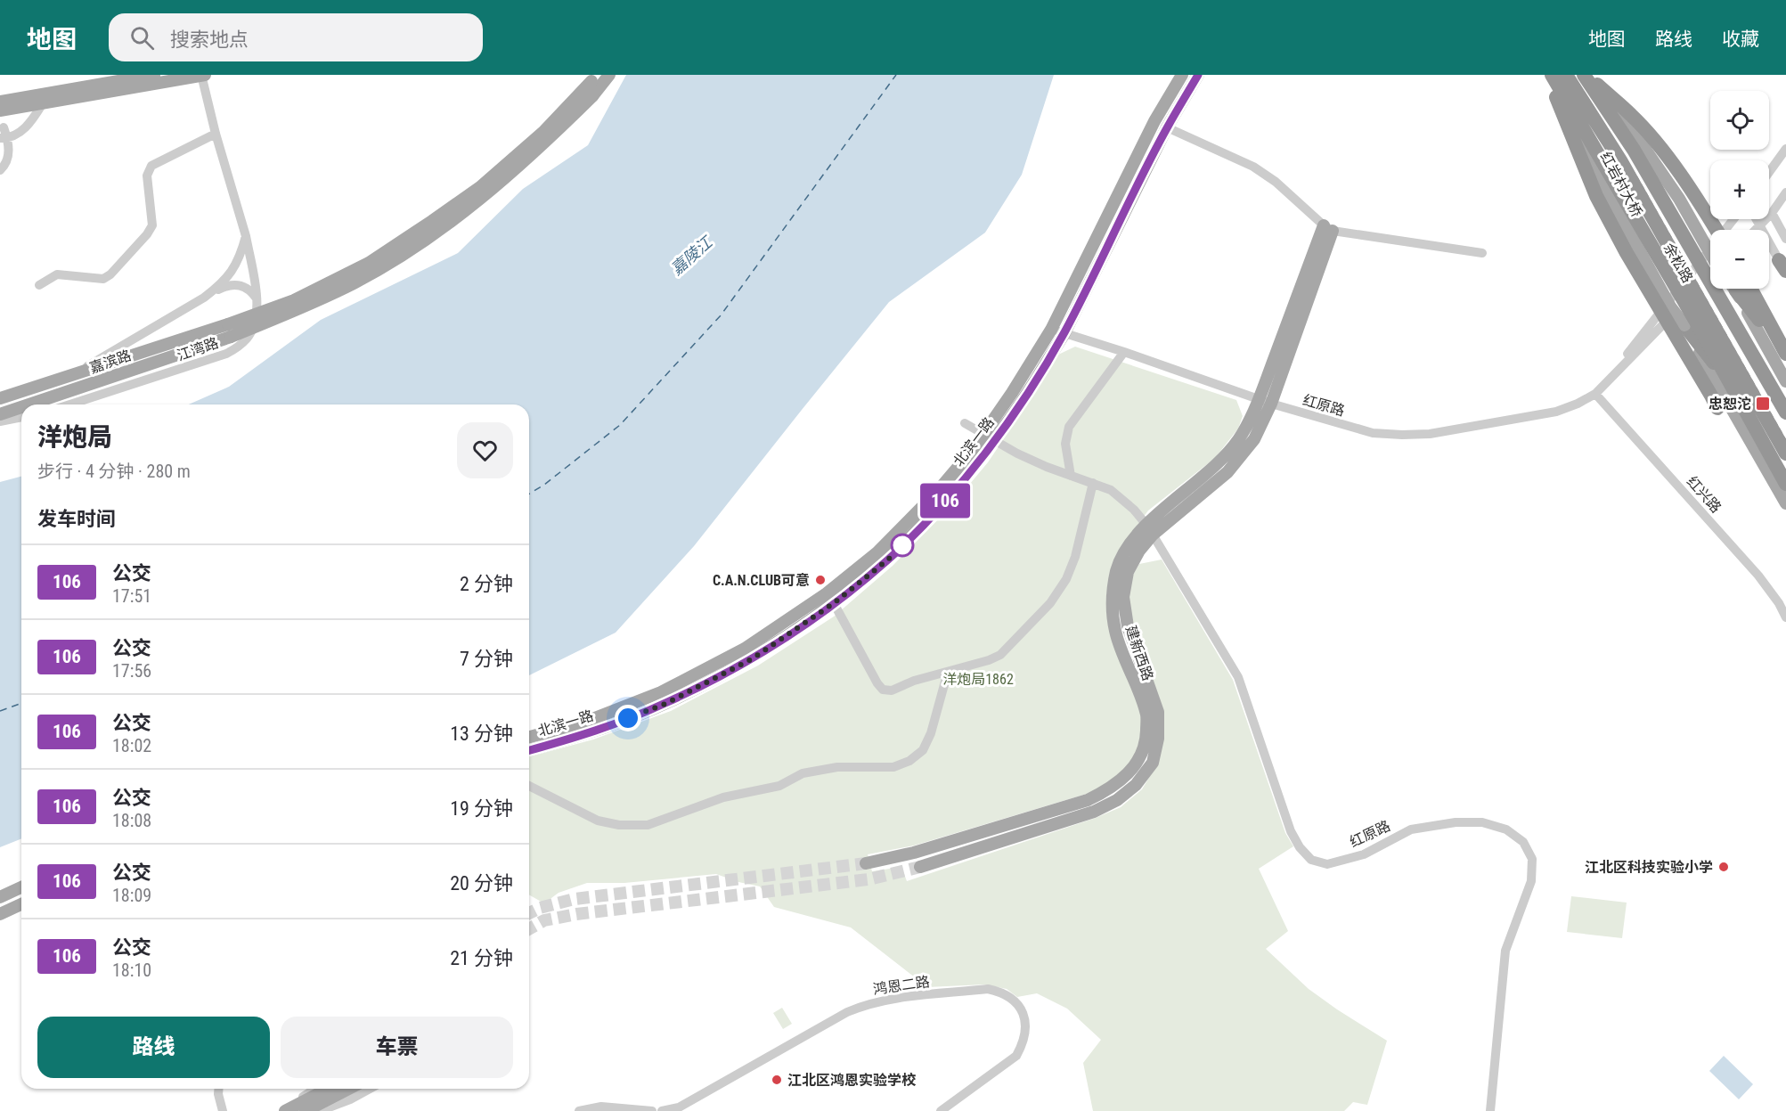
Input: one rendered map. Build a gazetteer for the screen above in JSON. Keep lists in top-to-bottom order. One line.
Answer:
{"streets":{"highway":["余松路"],"main road":["红岩村大桥","嘉滨路","北滨一路","建新西路"],"street":["江湾路","红原路","红兴路","鸿恩二路"]},"crossings":[["红原路","北滨一路"],["红原路","红兴路"],["红原路","建新西路"]],"water":["嘉陵江"],"parks":["洋炮局1862"],"places":{"transit":["忠恕沱"],"other":["C.A.N.CLUB可意","江北区科技实验小学","江北区鸿恩实验学校"]},"lines":["bus line 106"],"page":{"header":"地图","search":"搜索地点","nav":["地图","路线","收藏"],"on_map":"106","map_buttons":["+","−"],"heading":[["洋炮局","步行 · 4 分钟 · 280 m"],"发车时间"],"list":[{"mark":"106","name":"公交","note":"17:51","value":"2 分钟"},{"mark":"106","name":"公交","note":"17:56","value":"7 分钟"},{"mark":"106","name":"公交","note":"18:02","value":"13 分钟"},{"mark":"106","name":"公交","note":"18:08","value":"19 分钟"},{"mark":"106","name":"公交","note":"18:09","value":"20 分钟"},{"mark":"106","name":"公交","note":"18:10","value":"21 分钟"}],"buttons":["路线","车票"]}}
